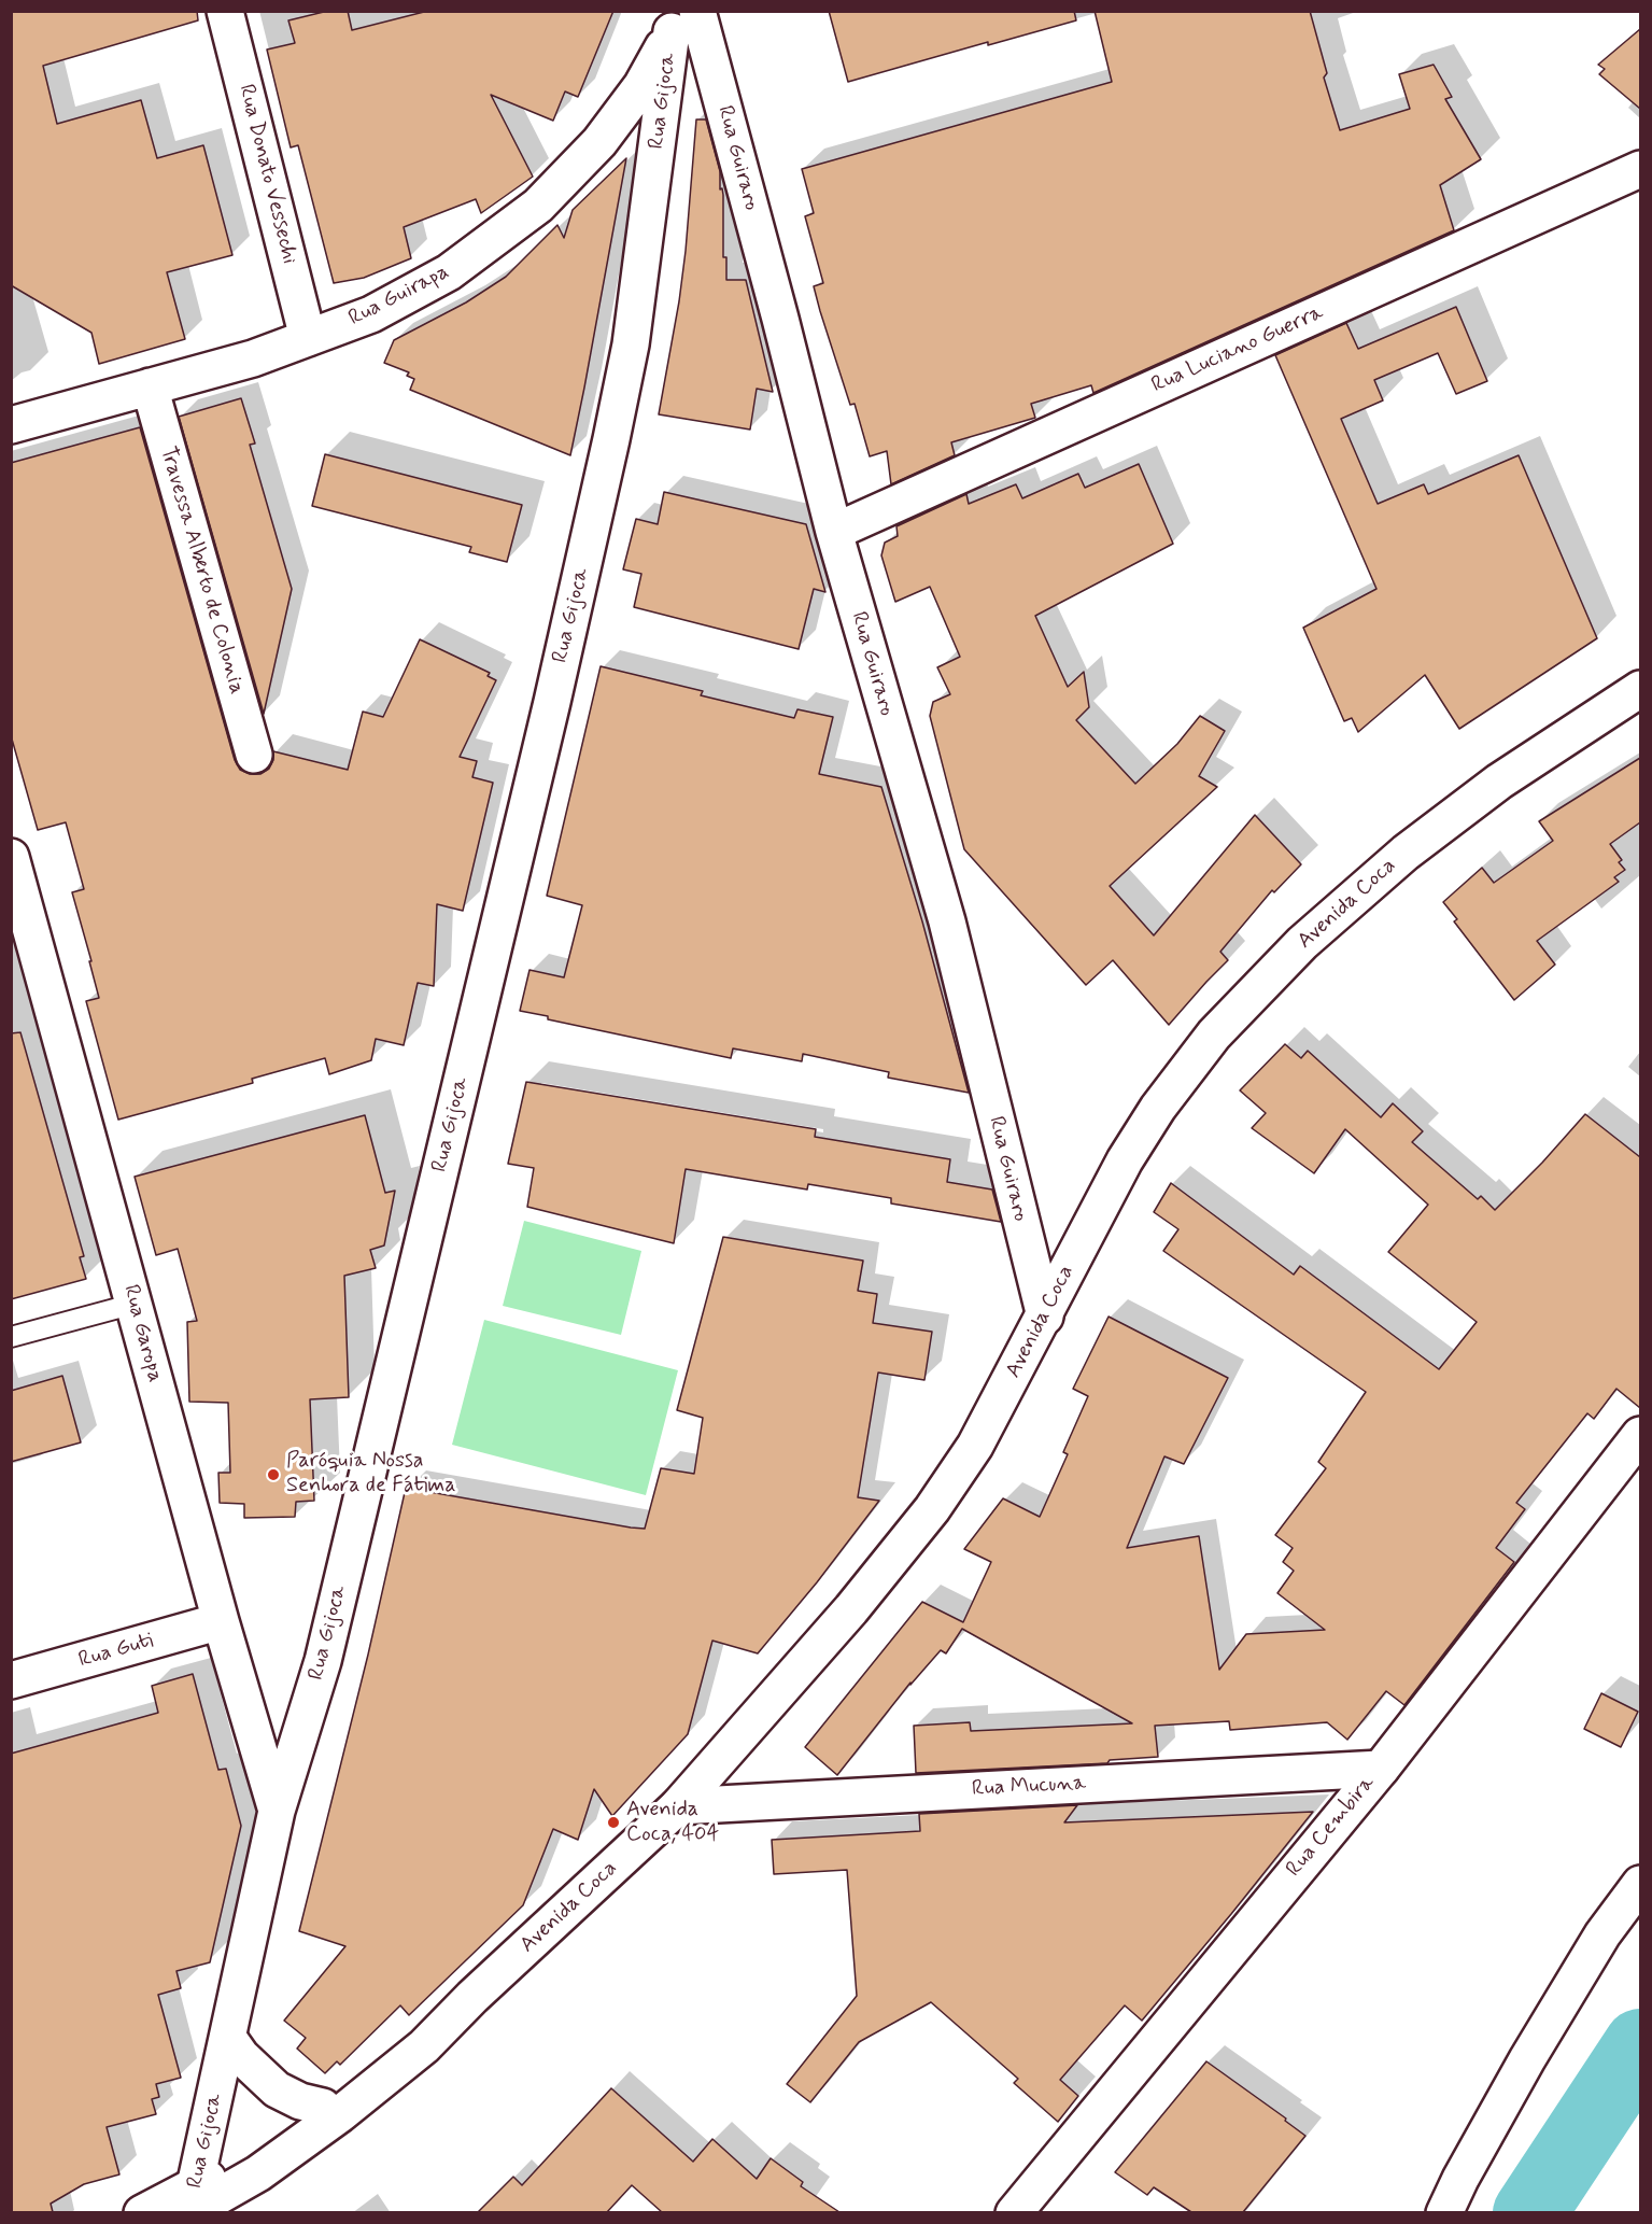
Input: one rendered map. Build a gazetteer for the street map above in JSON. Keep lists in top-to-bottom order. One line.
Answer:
{"streets":{"street":["Rua Gijoca","Rua Guiraro","Rua Donato Vessechi","Rua Guirapa","Rua Luciano Guerra","Travessa Alberto de Colonia","Avenida Coca","Rua Garopa","Rua Guti","Rua Mucuna","Rua Cembira"]},"crossings":[["Rua Gijoca","Rua Guiraro"],["Rua Gijoca","Rua Guirapa"],["Rua Gijoca","Avenida Coca"],["Rua Gijoca","Rua Garopa"],["Rua Guiraro","Rua Guirapa"],["Rua Guiraro","Rua Luciano Guerra"],["Rua Guiraro","Avenida Coca"],["Rua Donato Vessechi","Rua Guirapa"],["Rua Guirapa","Travessa Alberto de Colonia"],["Avenida Coca","Rua Mucuna"],["Rua Garopa","Rua Guti"],["Rua Mucuna","Rua Cembira"]],"places":["Paróquia Nossa Senhora de Fátima","Avenida Coca, 404"]}
